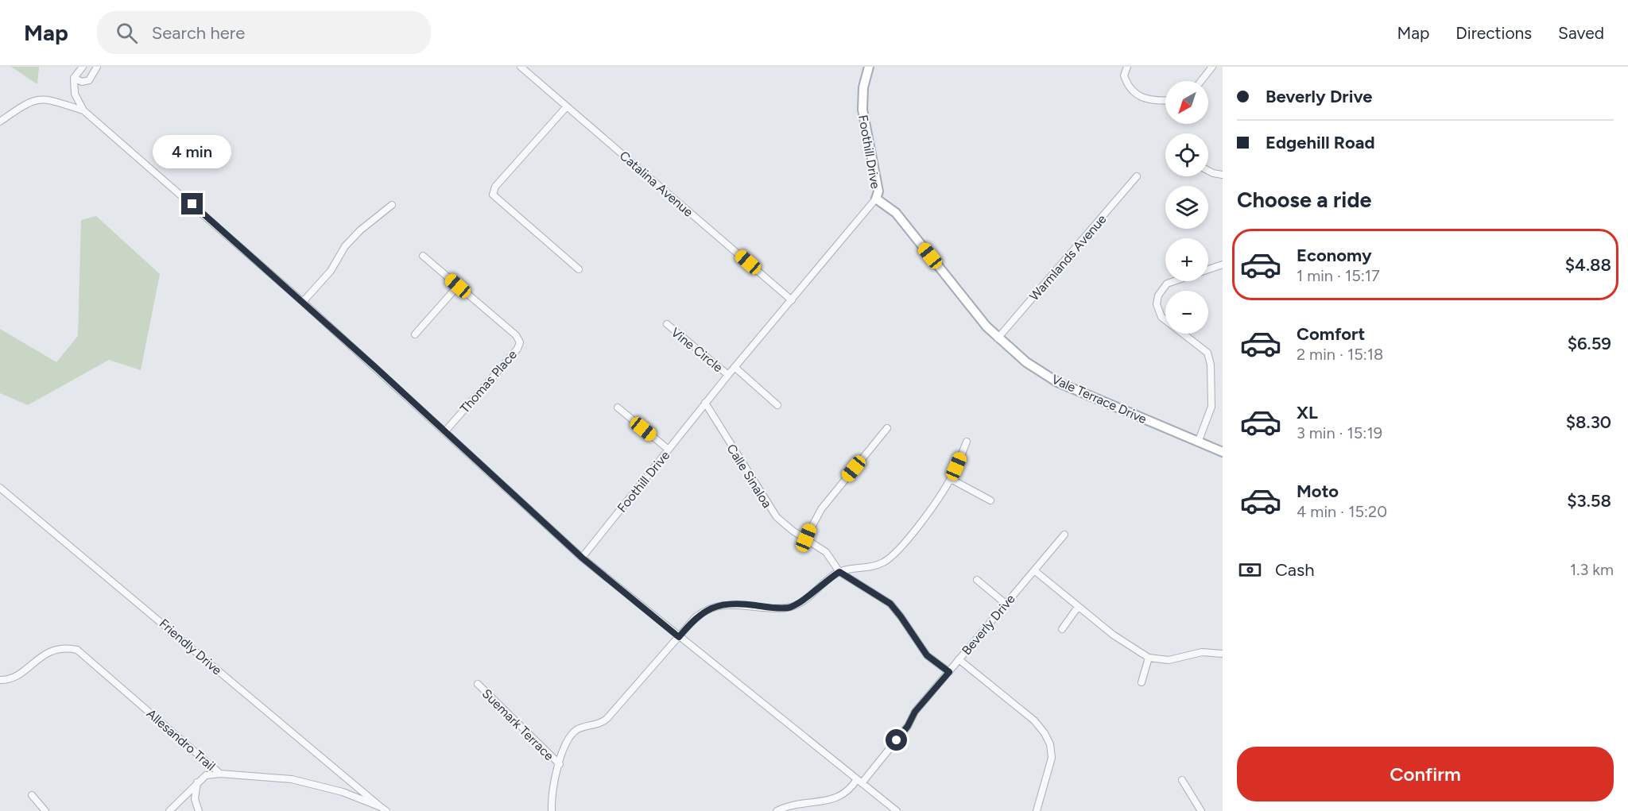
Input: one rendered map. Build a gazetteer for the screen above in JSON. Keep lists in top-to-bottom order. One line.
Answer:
{"streets":{"main road":["Foothill Drive","Vale Terrace Drive"],"street":["Catalina Avenue","Warmlands Avenue","Vine Circle","Thomas Place","Calle Sinaloa","Beverly Drive","Friendly Drive","Suemark Terrace","Allesandro Trail"]},"crossings":[["Foothill Drive","Catalina Avenue"],["Foothill Drive","Vine Circle"],["Foothill Drive","Vale Terrace Drive"],["Foothill Drive","Calle Sinaloa"],["Warmlands Avenue","Vale Terrace Drive"],["Calle Sinaloa","Beverly Drive"],["Friendly Drive","Allesandro Trail"]],"north":"bottom left","page":{"header":"Map","search":"Search here","nav":["Map","Directions","Saved"],"banner":["Beverly Drive","Edgehill Road"],"map_buttons":["+","−"],"bubble":"4 min","heading":"Choose a ride","list":[{"name":"Economy","note":"1 min · 15:17","value":"$4.88"},{"name":"Comfort","note":"2 min · 15:18","value":"$6.59"},{"name":"XL","note":"3 min · 15:19","value":"$8.30"},{"name":"Moto","note":"4 min · 15:20","value":"$3.58"}],"pay":["Cash","1.3 km"],"buttons":"Confirm"}}
